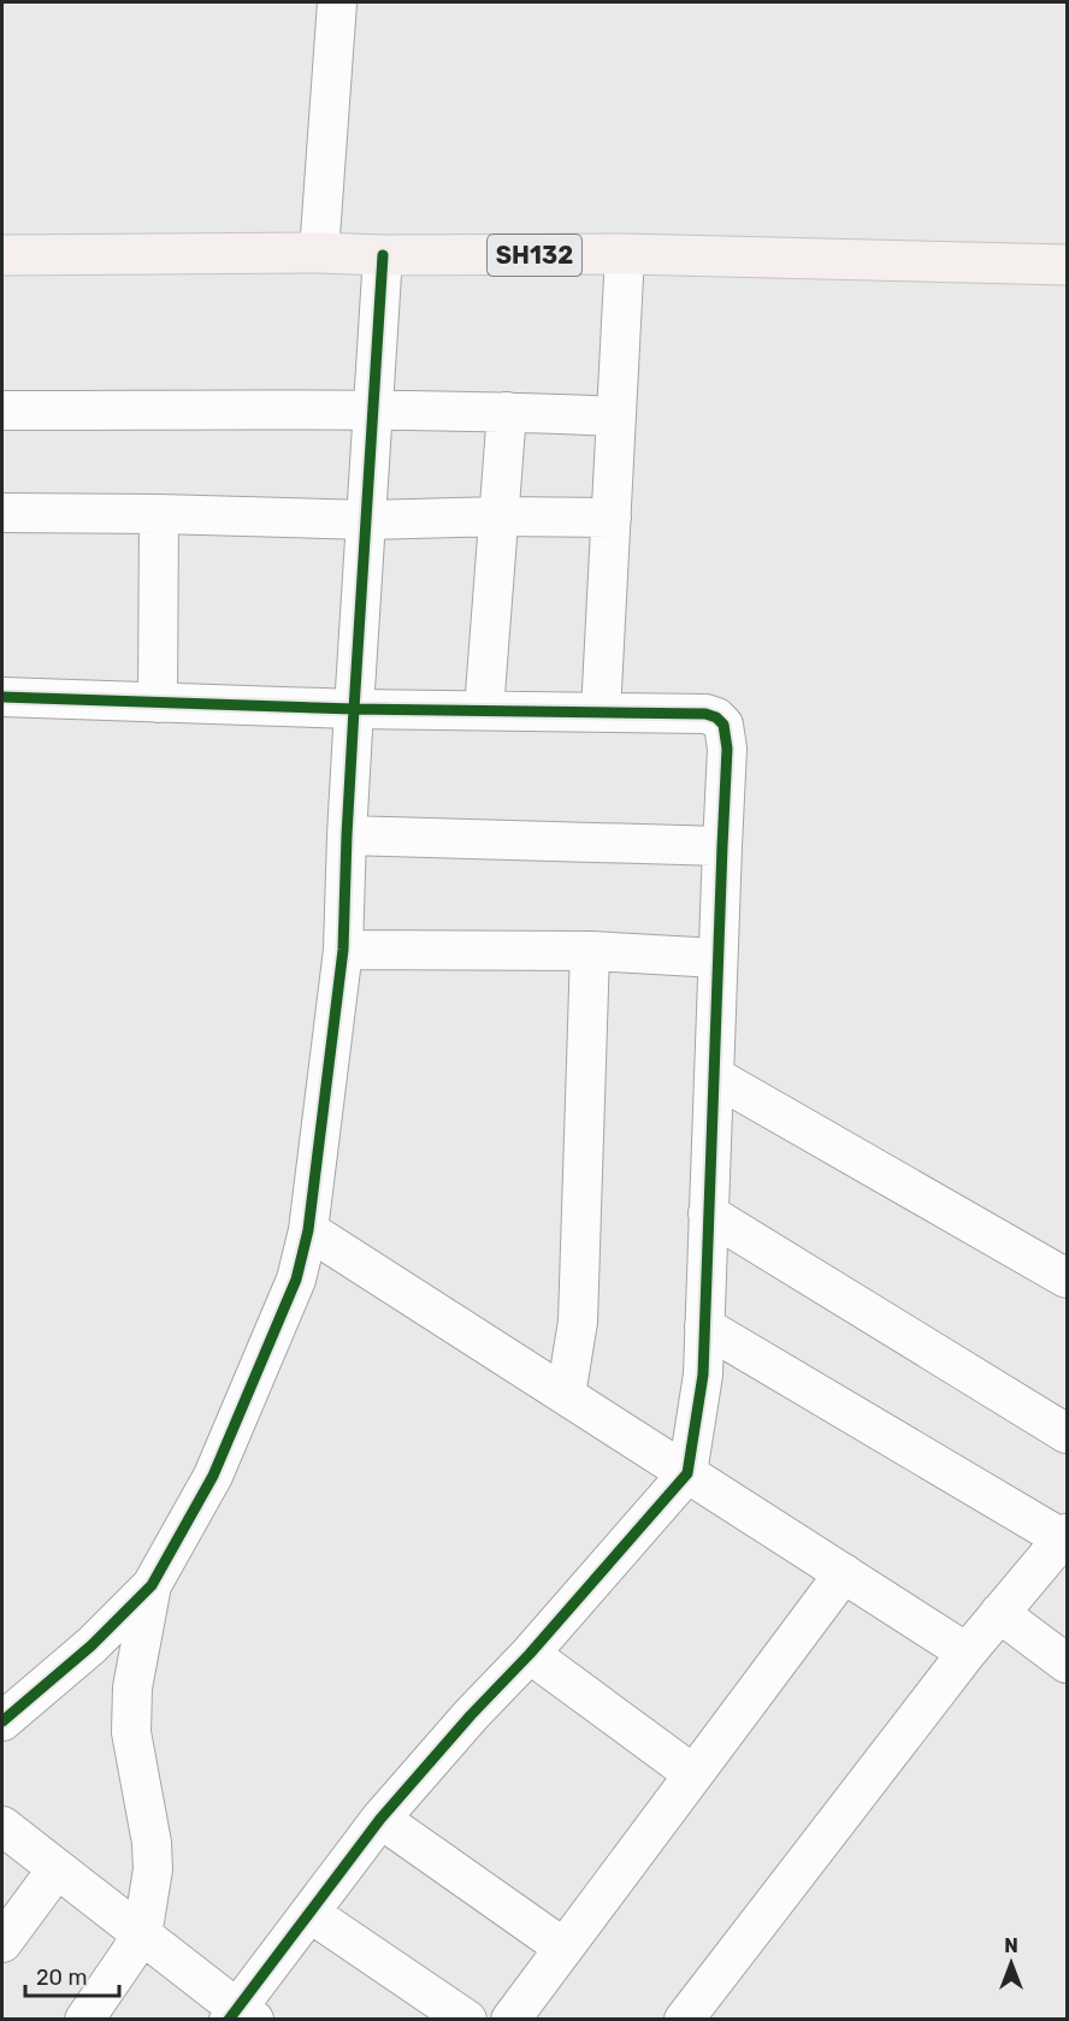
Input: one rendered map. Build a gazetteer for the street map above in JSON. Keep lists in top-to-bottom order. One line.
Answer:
{"streets":{"main road":["SH132"]},"scale_bar":"20 m","north":"top"}
